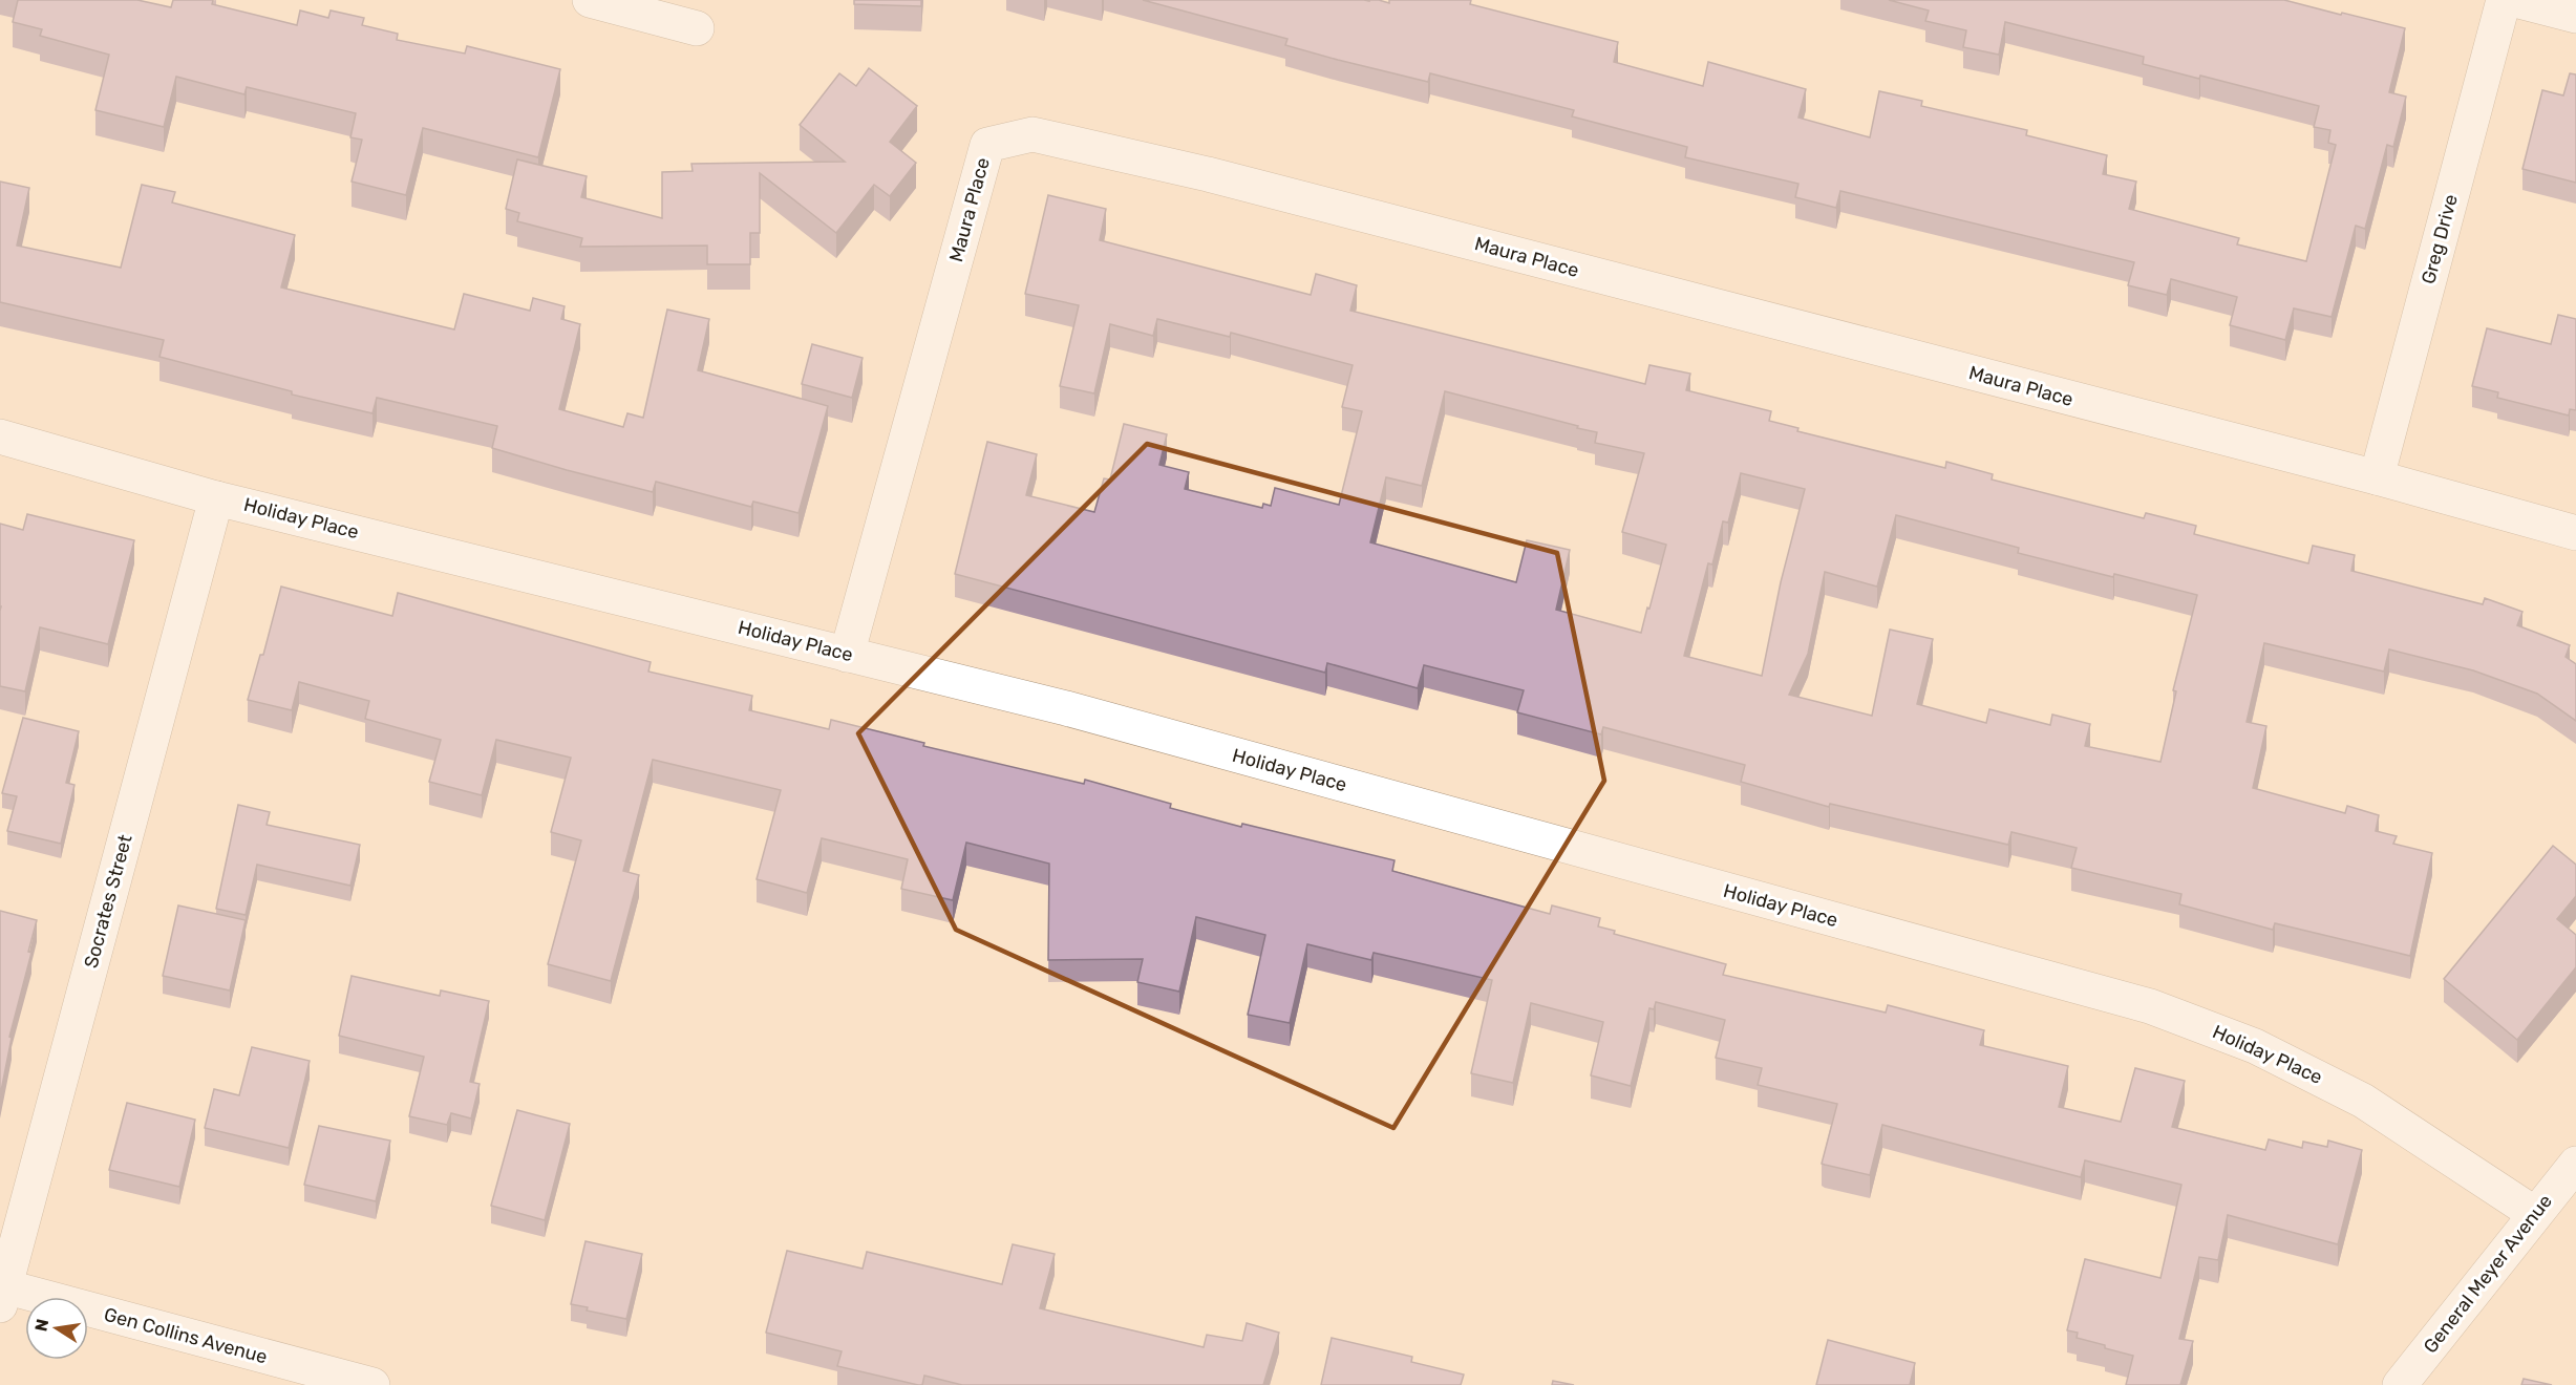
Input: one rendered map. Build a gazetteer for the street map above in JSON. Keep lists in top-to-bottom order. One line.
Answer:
{"streets":{"street":["Maura Place","Greg Drive","Holiday Place","Socrates Street","General Meyer Avenue","Gen Collins Avenue"]},"crossings":[["Maura Place","Greg Drive"],["Maura Place","Holiday Place"],["Holiday Place","Socrates Street"],["Holiday Place","General Meyer Avenue"],["Socrates Street","Gen Collins Avenue"]],"north":"left"}
